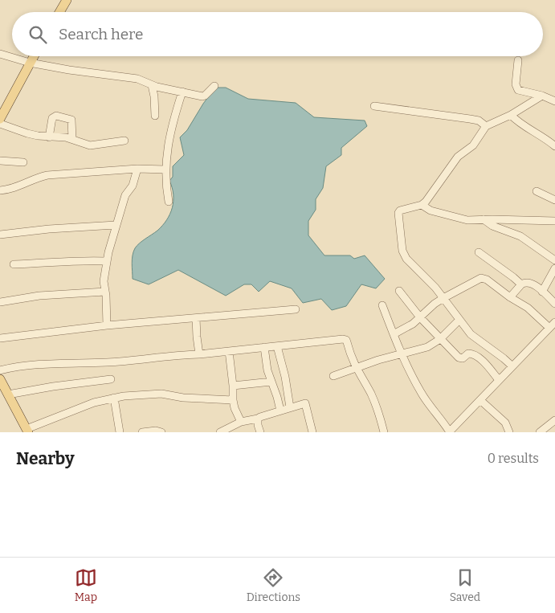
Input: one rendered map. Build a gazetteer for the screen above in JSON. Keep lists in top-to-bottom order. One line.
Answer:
{"page":{"search":"Search here","heading":["Nearby","0 results"],"nav":["Map","Directions","Saved"]}}
